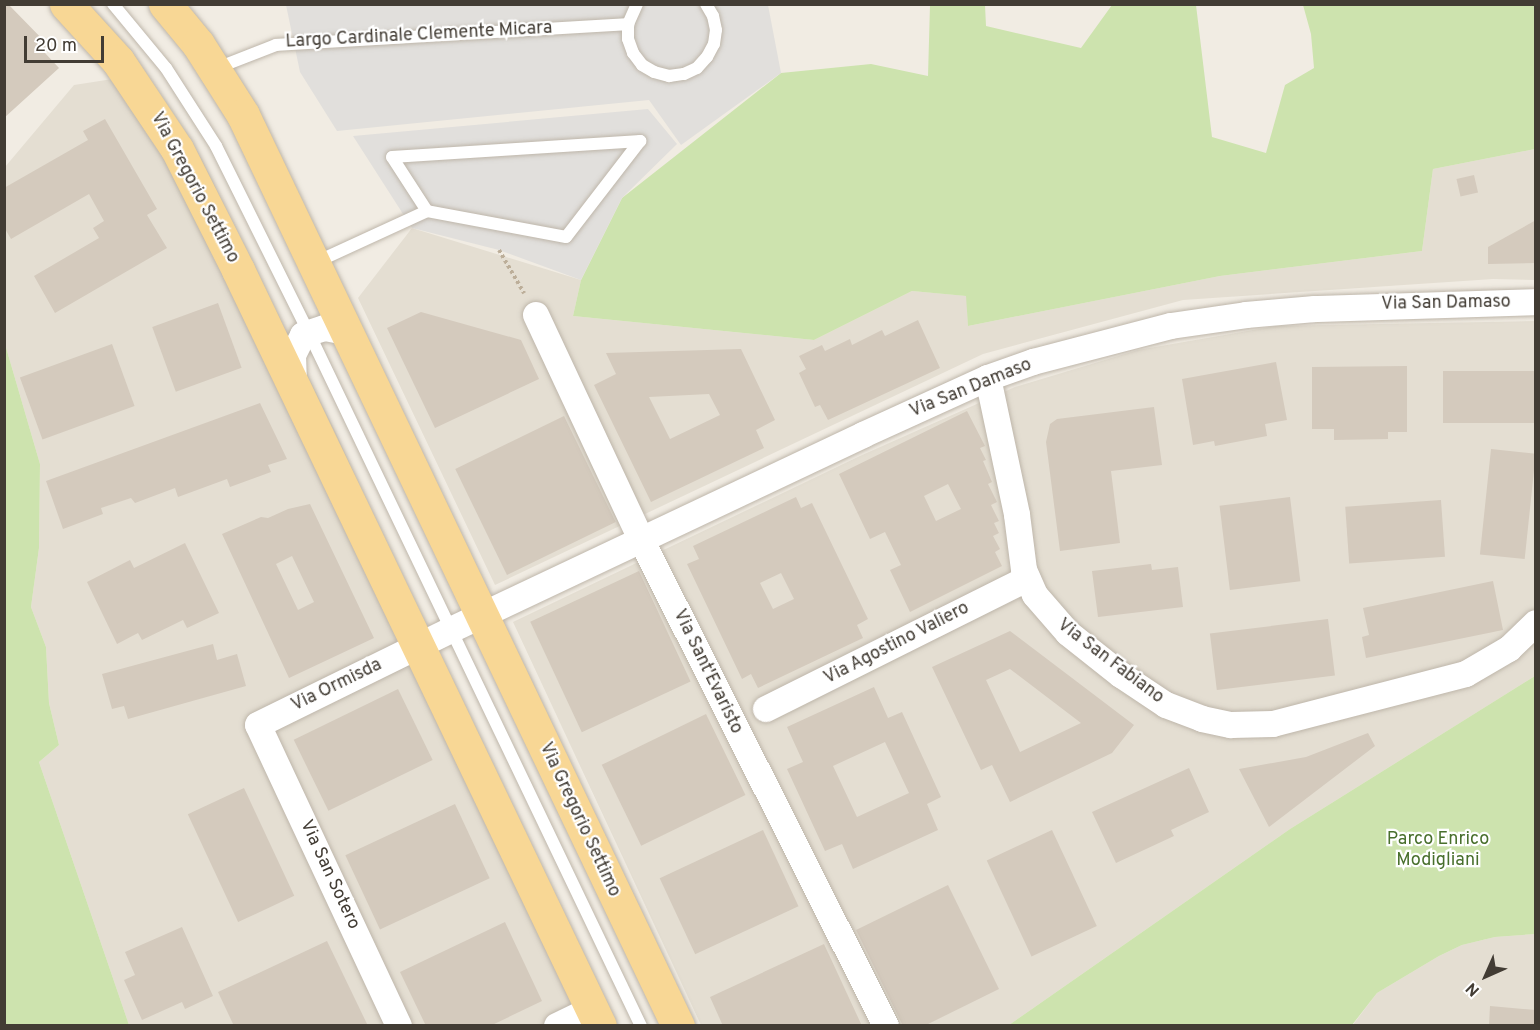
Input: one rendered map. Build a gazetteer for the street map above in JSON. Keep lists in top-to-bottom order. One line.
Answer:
{"streets":{"main road":["Via Gregorio Settimo"],"street":["Via San Damaso","Via Agostino Valiero","Via San Fabiano","Via Sant'Evaristo","Via Ormisda","Via San Sotero"],"lane":["Largo Cardinale Clemente Micara"]},"crossings":[["Largo Cardinale Clemente Micara","Via Gregorio Settimo"],["Via Gregorio Settimo","Via San Damaso"],["Via Gregorio Settimo","Via Ormisda"],["Via San Damaso","Via San Fabiano"],["Via San Damaso","Via Sant'Evaristo"],["Via Agostino Valiero","Via San Fabiano"],["Via Ormisda","Via San Sotero"]],"parks":["Parco Enrico Modigliani"],"scale_bar":"20 m","north":"bottom left"}
